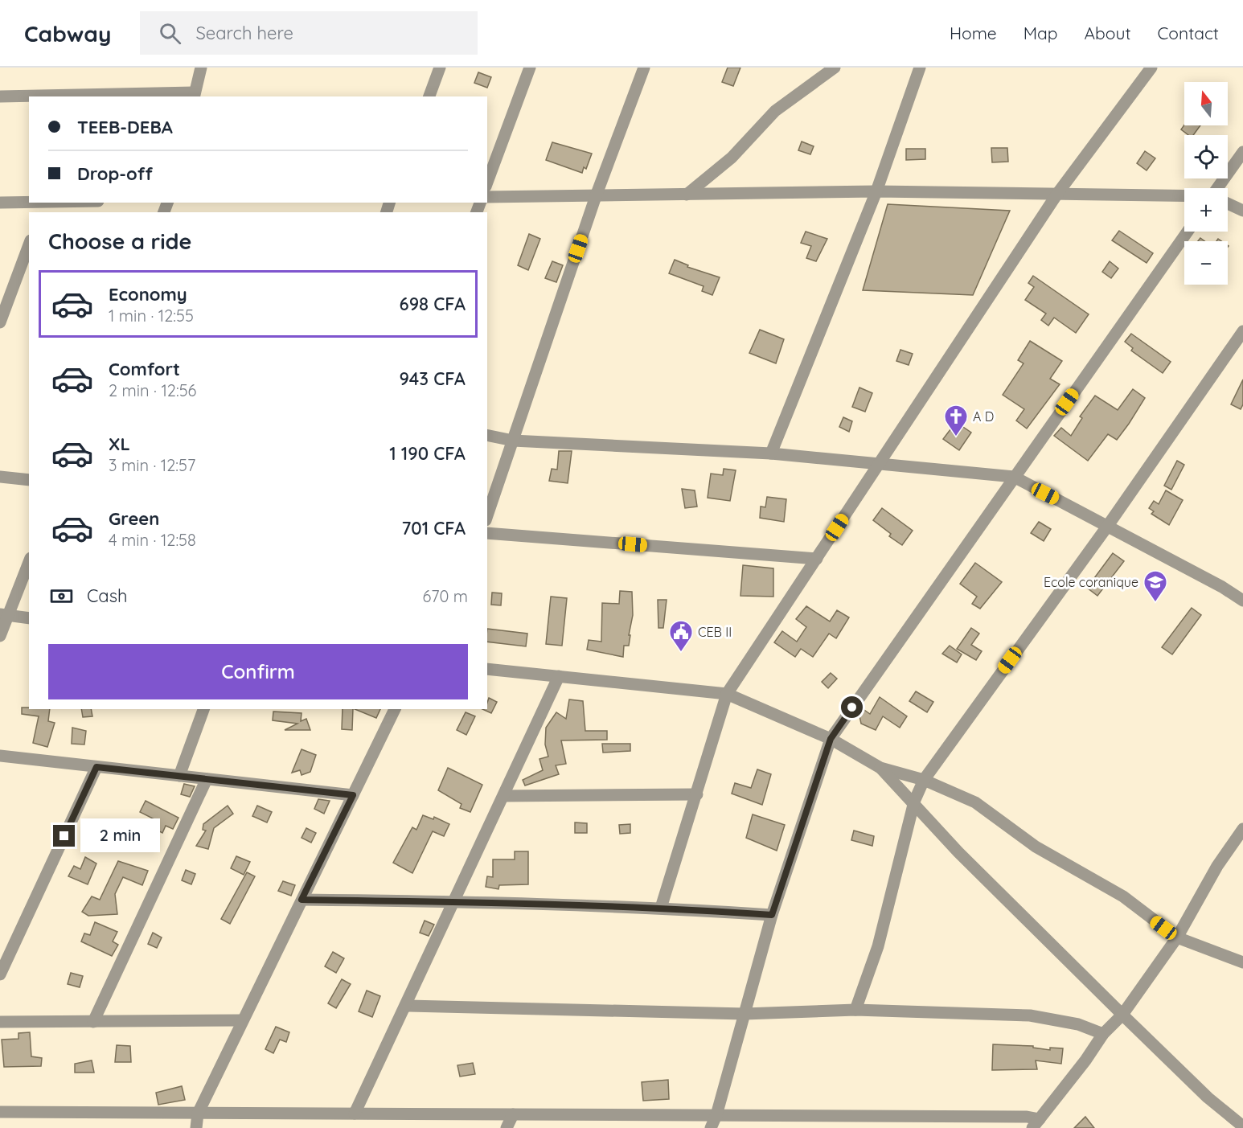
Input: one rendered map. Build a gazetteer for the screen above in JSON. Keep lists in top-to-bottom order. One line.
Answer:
{"places":{"church":["A D"],"school or university":["Ecole coranique"],"public building":["CEB II"]},"north":"top","page":{"header":"Cabway","search":"Search here","nav":["Home","Map","About","Contact"],"map_buttons":["+","−"],"banner":["TEEB-DEBA","Drop-off"],"heading":"Choose a ride","list":[{"name":"Economy","note":"1 min · 12:55","value":"698 CFA"},{"name":"Comfort","note":"2 min · 12:56","value":"943 CFA"},{"name":"XL","note":"3 min · 12:57","value":"1 190 CFA"},{"name":"Green","note":"4 min · 12:58","value":"701 CFA"}],"pay":["Cash","670 m"],"buttons":"Confirm","bubble":"2 min"}}
